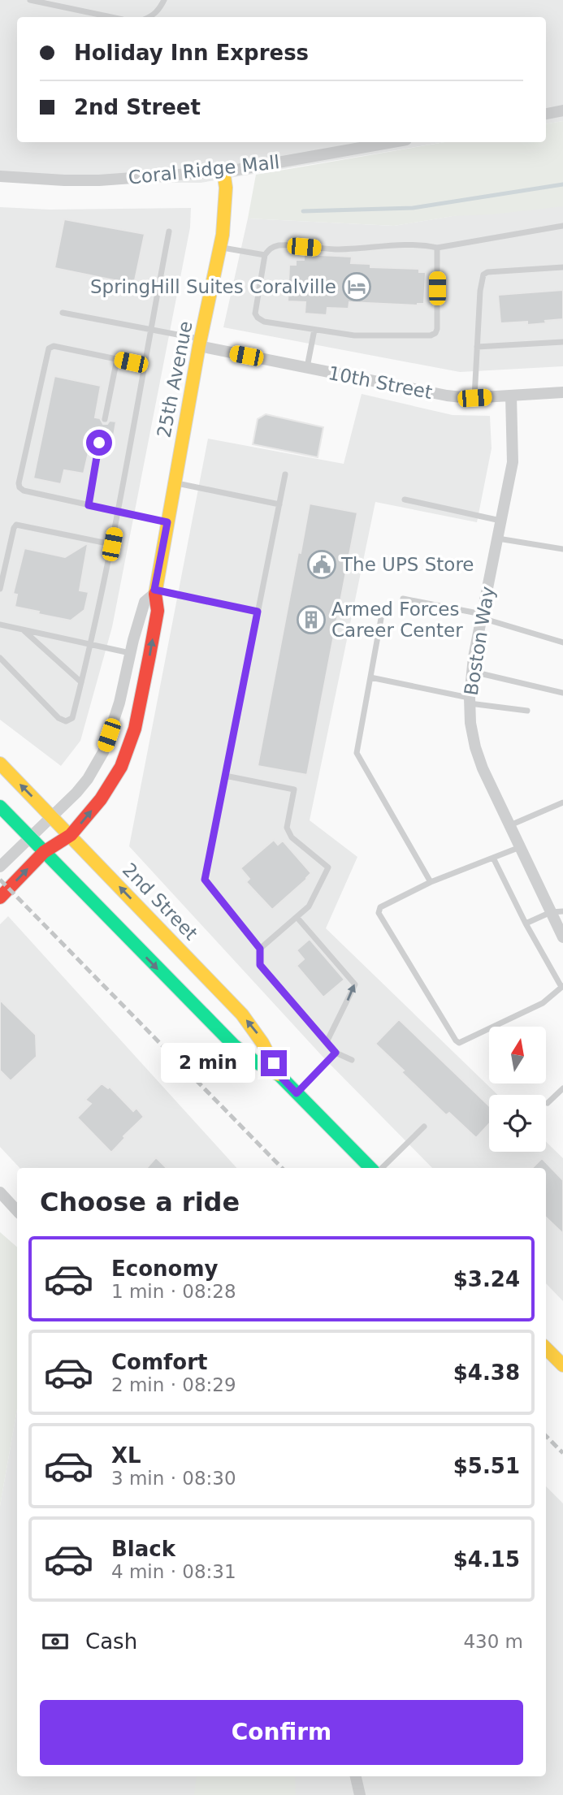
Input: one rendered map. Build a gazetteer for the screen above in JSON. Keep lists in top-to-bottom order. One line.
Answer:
{"streets":{"main road":["25th Avenue","2nd Street"],"street":["Coral Ridge Mall","10th Street","Boston Way"]},"crossings":[["Coral Ridge Mall","25th Avenue"],["25th Avenue","10th Street"],["25th Avenue","2nd Street"],["10th Street","Boston Way"]],"places":{"hotel":["SpringHill Suites Coralville"],"public building":["The UPS Store"],"building":["Armed Forces Career Center"]},"north":"top","page":{"banner":["Holiday Inn Express","2nd Street"],"bubble":"2 min","heading":"Choose a ride","list":[{"name":"Economy","note":"1 min · 08:28","value":"$3.24"},{"name":"Comfort","note":"2 min · 08:29","value":"$4.38"},{"name":"XL","note":"3 min · 08:30","value":"$5.51"},{"name":"Black","note":"4 min · 08:31","value":"$4.15"}],"pay":["Cash","430 m"],"buttons":"Confirm"}}
